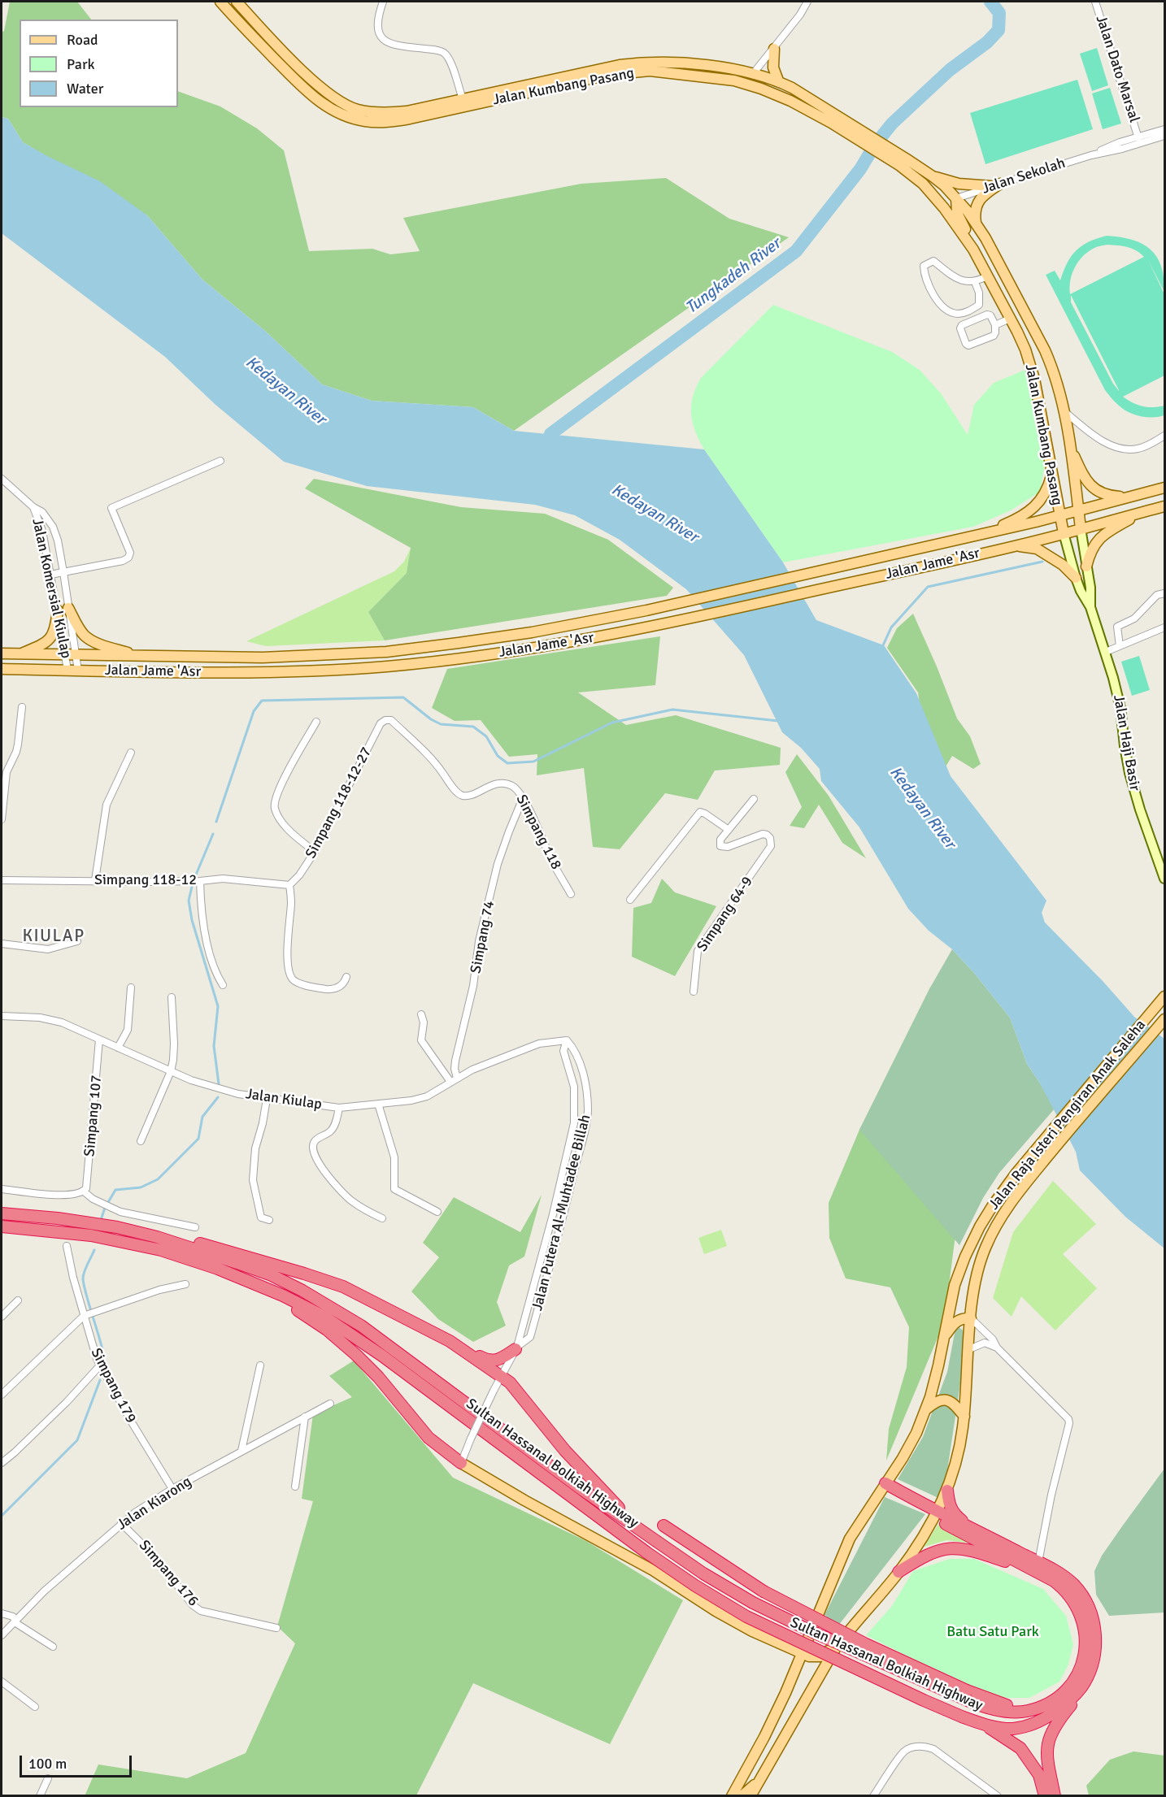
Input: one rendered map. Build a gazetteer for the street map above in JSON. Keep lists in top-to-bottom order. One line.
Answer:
{"streets":{"highway":["Sultan Hassanal Bolkiah Highway"],"main road":["Jalan Kumbang Pasang","Jalan Jame 'Asr","Jalan Haji Basir","Jalan Raja Isteri Pengiran Anak Saleha"],"street":["Jalan Dato Marsal","Jalan Sekolah","Jalan Komersial Kiulap","Simpang 118-12-27","Simpang 118","Simpang 118-12","Simpang 64-9","Simpang 74","Jalan Kiulap","Simpang 107","Jalan Putera Al-Muhtadee Billah","Simpang 179","Jalan Kiarong","Simpang 176"]},"crossings":[["Jalan Dato Marsal","Jalan Sekolah"],["Jalan Kumbang Pasang","Jalan Sekolah"],["Jalan Kumbang Pasang","Jalan Jame 'Asr"],["Jalan Kumbang Pasang","Jalan Haji Basir"],["Jalan Jame 'Asr","Jalan Komersial Kiulap"],["Jalan Jame 'Asr","Jalan Haji Basir"],["Simpang 118-12-27","Simpang 118"],["Simpang 118-12-27","Simpang 118-12"],["Simpang 118","Simpang 74"],["Simpang 74","Jalan Kiulap"],["Jalan Kiulap","Simpang 107"],["Jalan Kiulap","Jalan Putera Al-Muhtadee Billah"],["Jalan Raja Isteri Pengiran Anak Saleha","Sultan Hassanal Bolkiah Highway"],["Simpang 179","Jalan Kiarong"],["Jalan Kiarong","Simpang 176"]],"districts":["KIULAP"],"water":["Tungkadeh River","Kedayan River"],"parks":["Batu Satu Park"],"legend":["Road","Park","Water"],"scale_bar":"100 m"}
